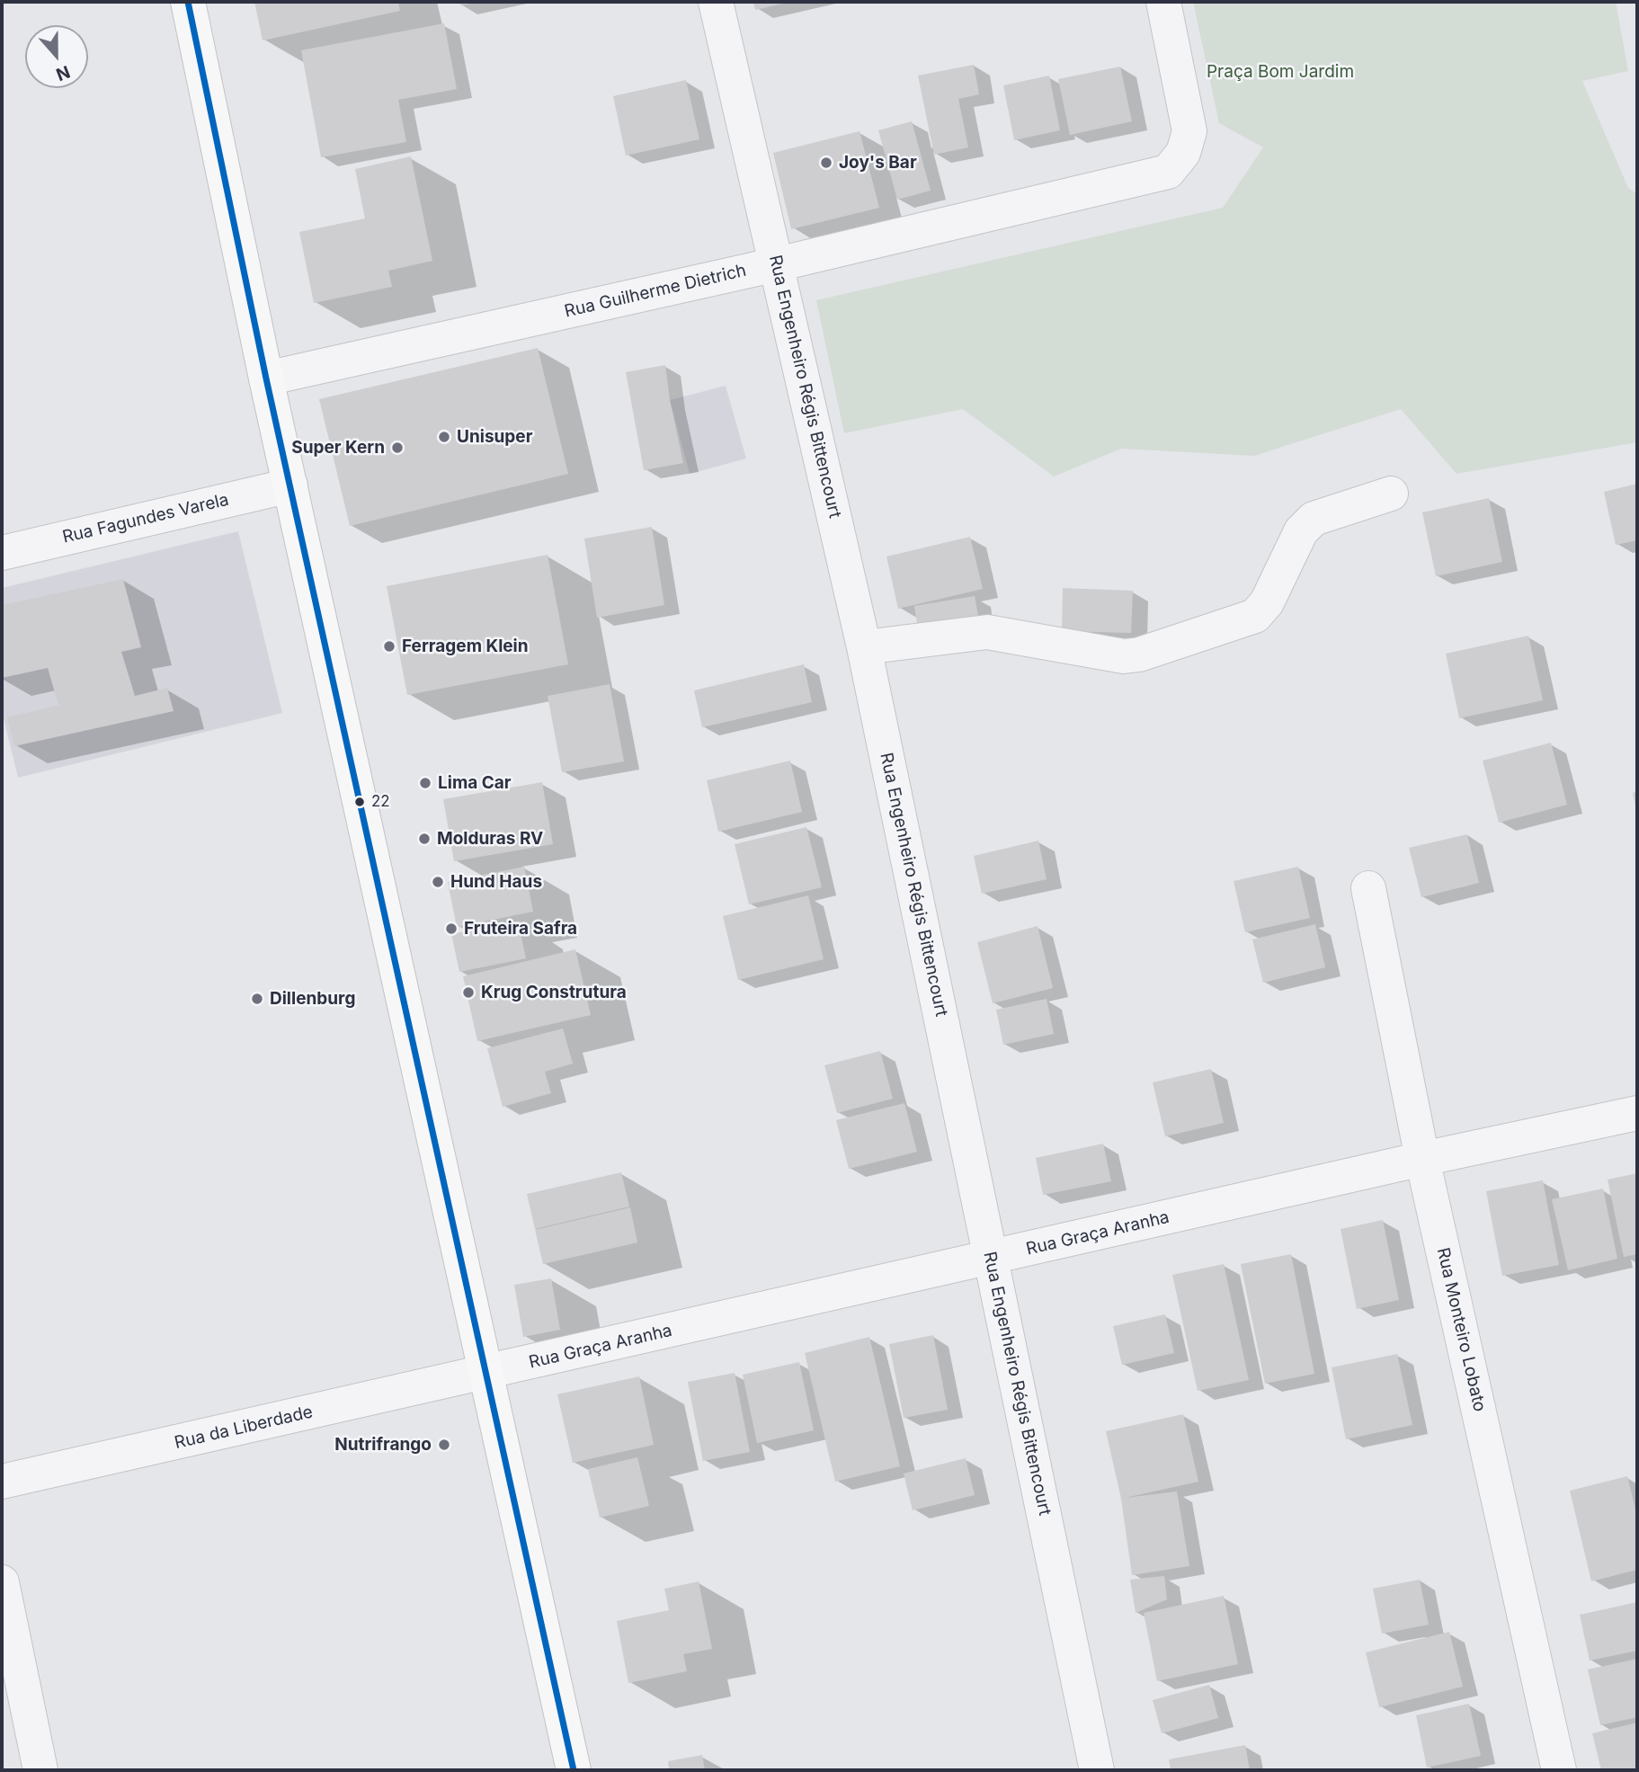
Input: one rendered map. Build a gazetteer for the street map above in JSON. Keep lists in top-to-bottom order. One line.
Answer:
{"streets":{"street":["Rua Guilherme Dietrich","Rua Engenheiro Régis Bittencourt","Rua Fagundes Varela","Rua Graça Aranha","Rua Monteiro Lobato","Rua da Liberdade"]},"crossings":[["Rua Guilherme Dietrich","Rua Engenheiro Régis Bittencourt"],["Rua Engenheiro Régis Bittencourt","Rua Graça Aranha"],["Rua Graça Aranha","Rua Monteiro Lobato"],["Rua Graça Aranha","Rua da Liberdade"]],"parks":["Praça Bom Jardim"],"places":["Joy's Bar","Unisuper","Super Kern","Ferragem Klein","Lima Car","22","Molduras RV","Hund Haus","Fruteira Safra","Krug Construtura","Dillenburg","Nutrifrango"],"north":"bottom"}
